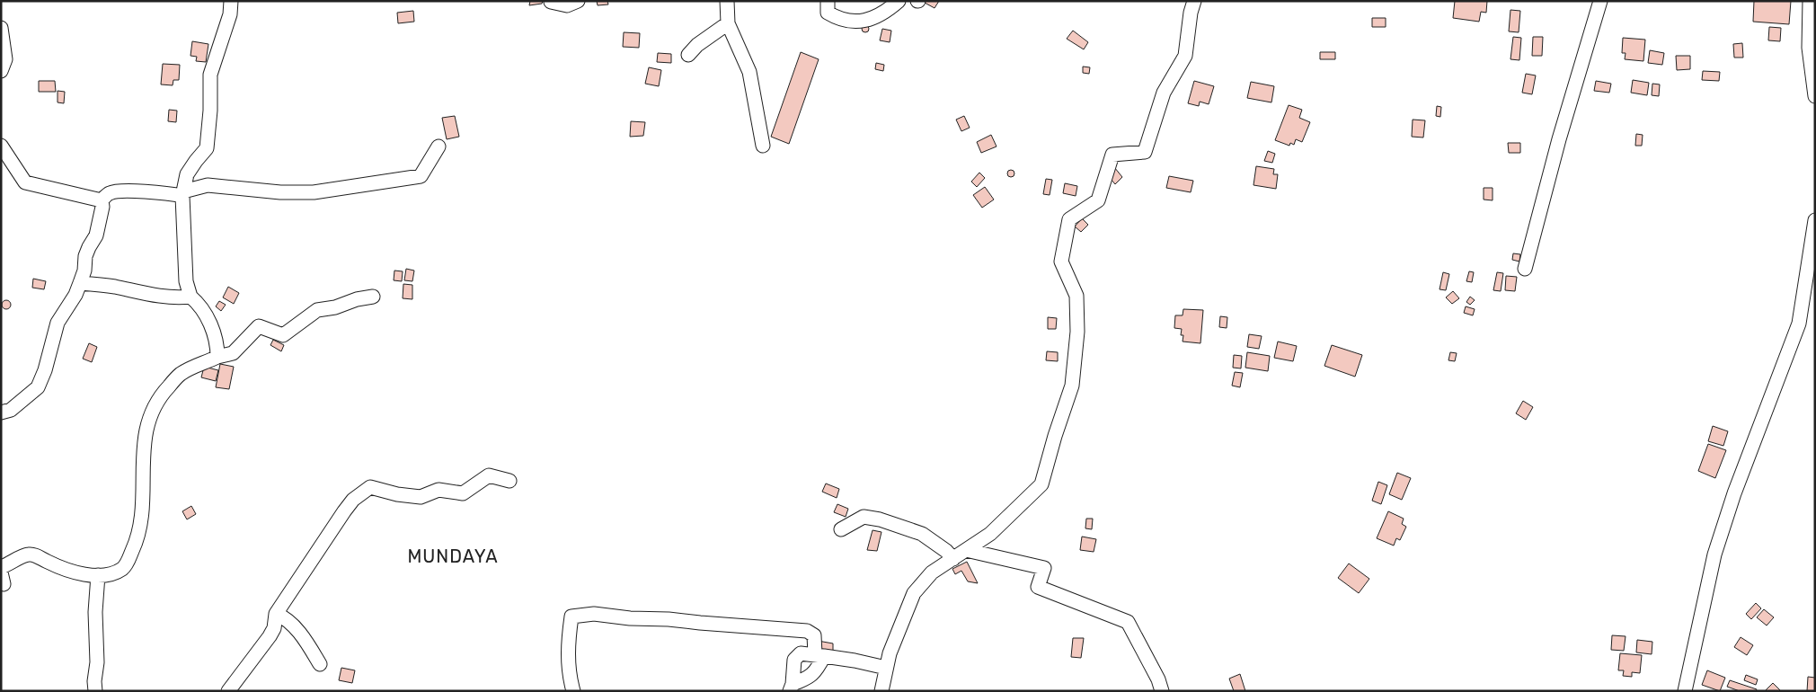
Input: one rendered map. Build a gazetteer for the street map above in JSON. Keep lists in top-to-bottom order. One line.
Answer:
{"districts":["MUNDAYA"]}
